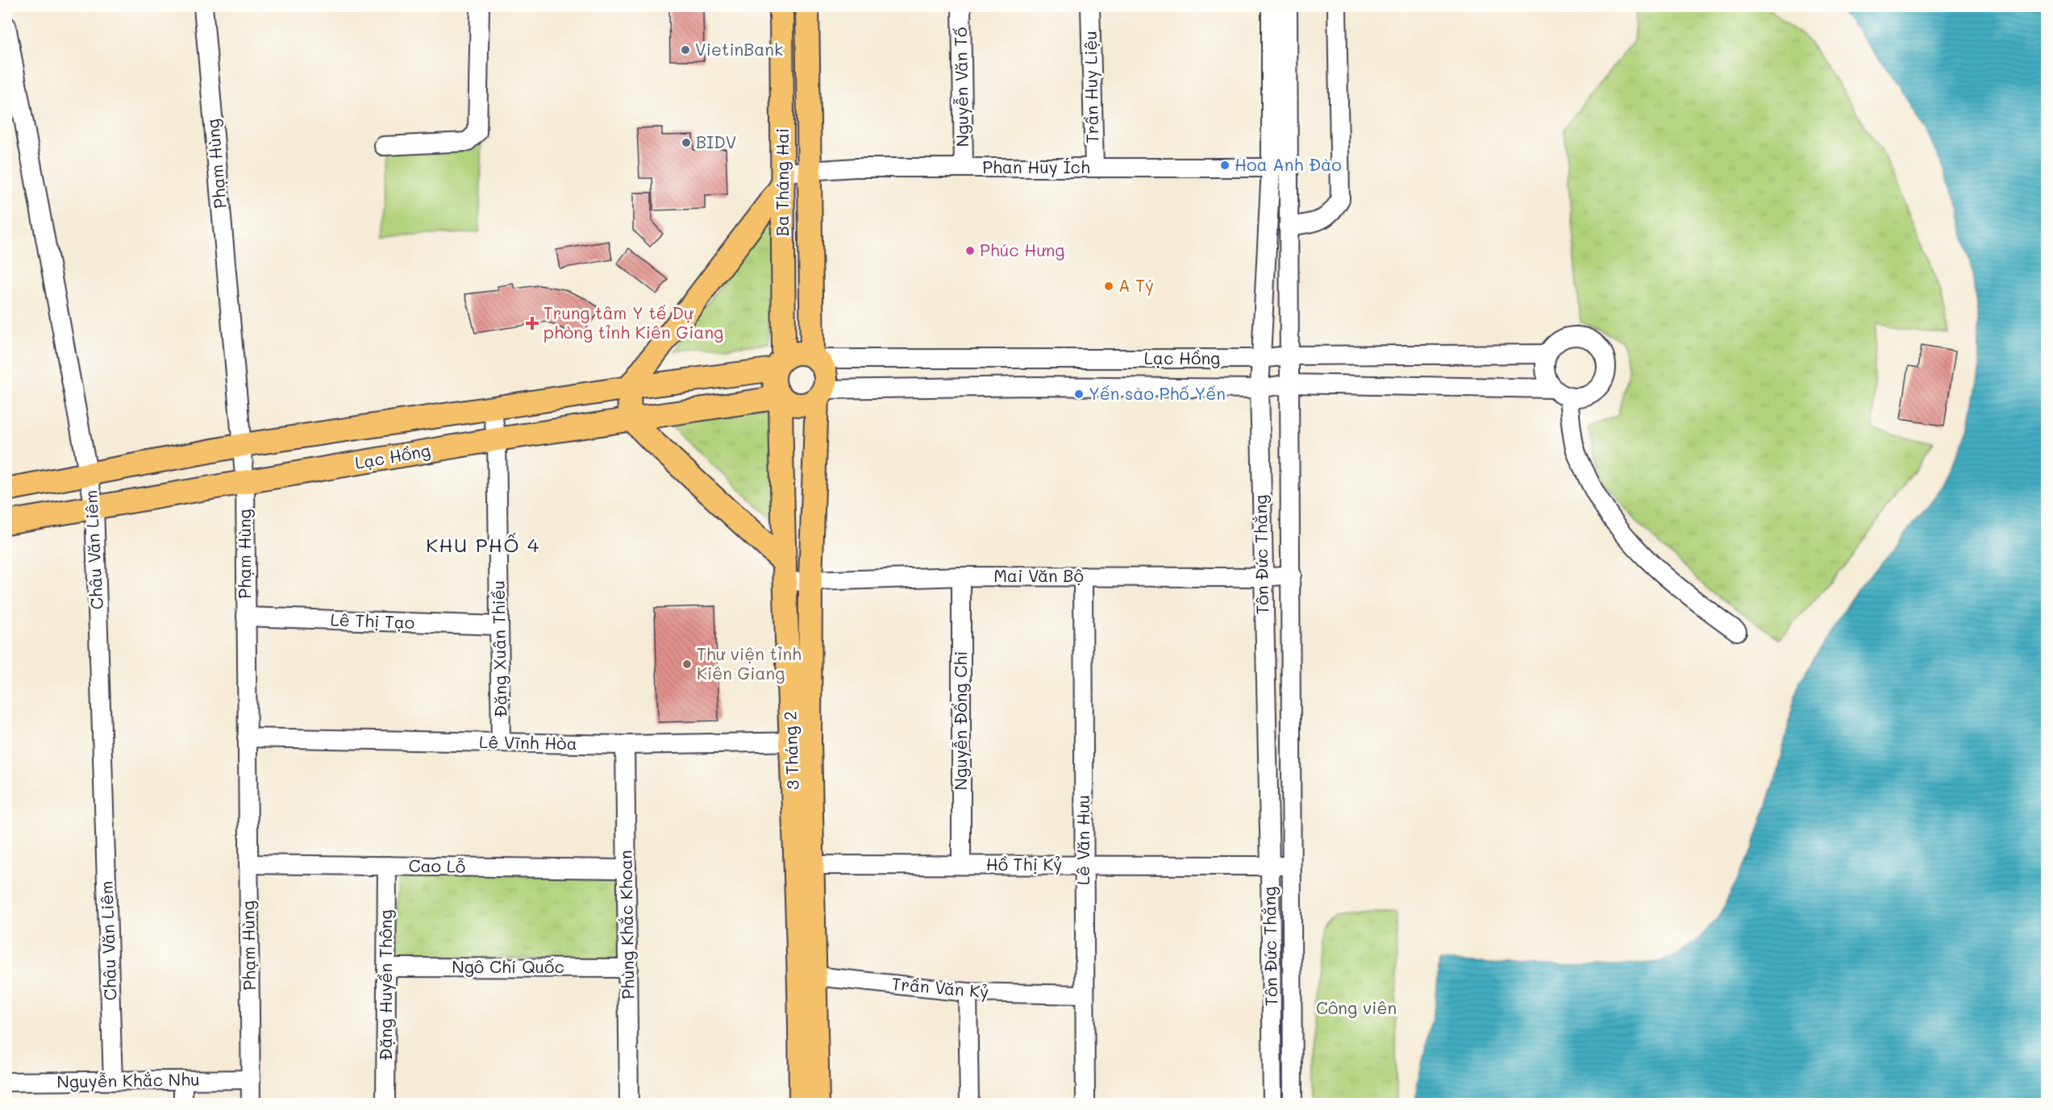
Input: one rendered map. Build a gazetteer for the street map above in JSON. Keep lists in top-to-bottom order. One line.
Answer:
{"streets":{"main road":["Ba Tháng Hai","Lạc Hồng","3 Tháng 2"],"street":["Nguyễn Văn Tố","Trần Huy Liệu","Phạm Hùng","Phan Huy Ích","Châu Văn Liêm","Tôn Đức Thắng","Mai Văn Bộ","Lê Thị Tạo","Đặng Xuân Thiều","Nguyễn Đổng Chi","Lê Vĩnh Hòa","Lê Văn Hưu","Hồ Thị Kỷ","Cao Lỗ","Phùng Khắc Khoan","Ngô Chí Quốc","Đặng Huyền Thông","Trần Văn Kỷ","Nguyễn Khắc Nhu"]},"crossings":[["Nguyễn Văn Tố","Phan Huy Ích"],["Trần Huy Liệu","Phan Huy Ích"],["Phạm Hùng","Lạc Hồng"],["Phạm Hùng","Lê Thị Tạo"],["Phạm Hùng","Lê Vĩnh Hòa"],["Phạm Hùng","Cao Lỗ"],["Phạm Hùng","Nguyễn Khắc Nhu"],["Phan Huy Ích","Ba Tháng Hai"],["Phan Huy Ích","Tôn Đức Thắng"],["Ba Tháng Hai","Lạc Hồng"],["Ba Tháng Hai","3 Tháng 2"],["Lạc Hồng","Châu Văn Liêm"],["Lạc Hồng","Tôn Đức Thắng"],["Lạc Hồng","Đặng Xuân Thiều"],["Lạc Hồng","3 Tháng 2"],["Châu Văn Liêm","Nguyễn Khắc Nhu"],["Tôn Đức Thắng","Mai Văn Bộ"],["Tôn Đức Thắng","Hồ Thị Kỷ"],["Mai Văn Bộ","Nguyễn Đổng Chi"],["Mai Văn Bộ","3 Tháng 2"],["Mai Văn Bộ","Lê Văn Hưu"],["Lê Thị Tạo","Đặng Xuân Thiều"],["Đặng Xuân Thiều","Lê Vĩnh Hòa"],["Nguyễn Đổng Chi","Hồ Thị Kỷ"],["Lê Vĩnh Hòa","3 Tháng 2"],["Lê Vĩnh Hòa","Phùng Khắc Khoan"],["3 Tháng 2","Hồ Thị Kỷ"],["3 Tháng 2","Trần Văn Kỷ"],["Lê Văn Hưu","Hồ Thị Kỷ"],["Lê Văn Hưu","Trần Văn Kỷ"],["Cao Lỗ","Phùng Khắc Khoan"],["Cao Lỗ","Đặng Huyền Thông"],["Phùng Khắc Khoan","Ngô Chí Quốc"],["Ngô Chí Quốc","Đặng Huyền Thông"]],"districts":["KHU PHỐ 4"],"parks":["Công viên"],"places":{"other":["VietinBank","BIDV","Hoa Anh Đào","Phúc Hưng","A Tý","Yến sào Phố Yến","Thư viện tỉnh Kiên Giang"],"health":["Trung tâm Y tế Dự phòng tỉnh Kiên Giang"]}}
